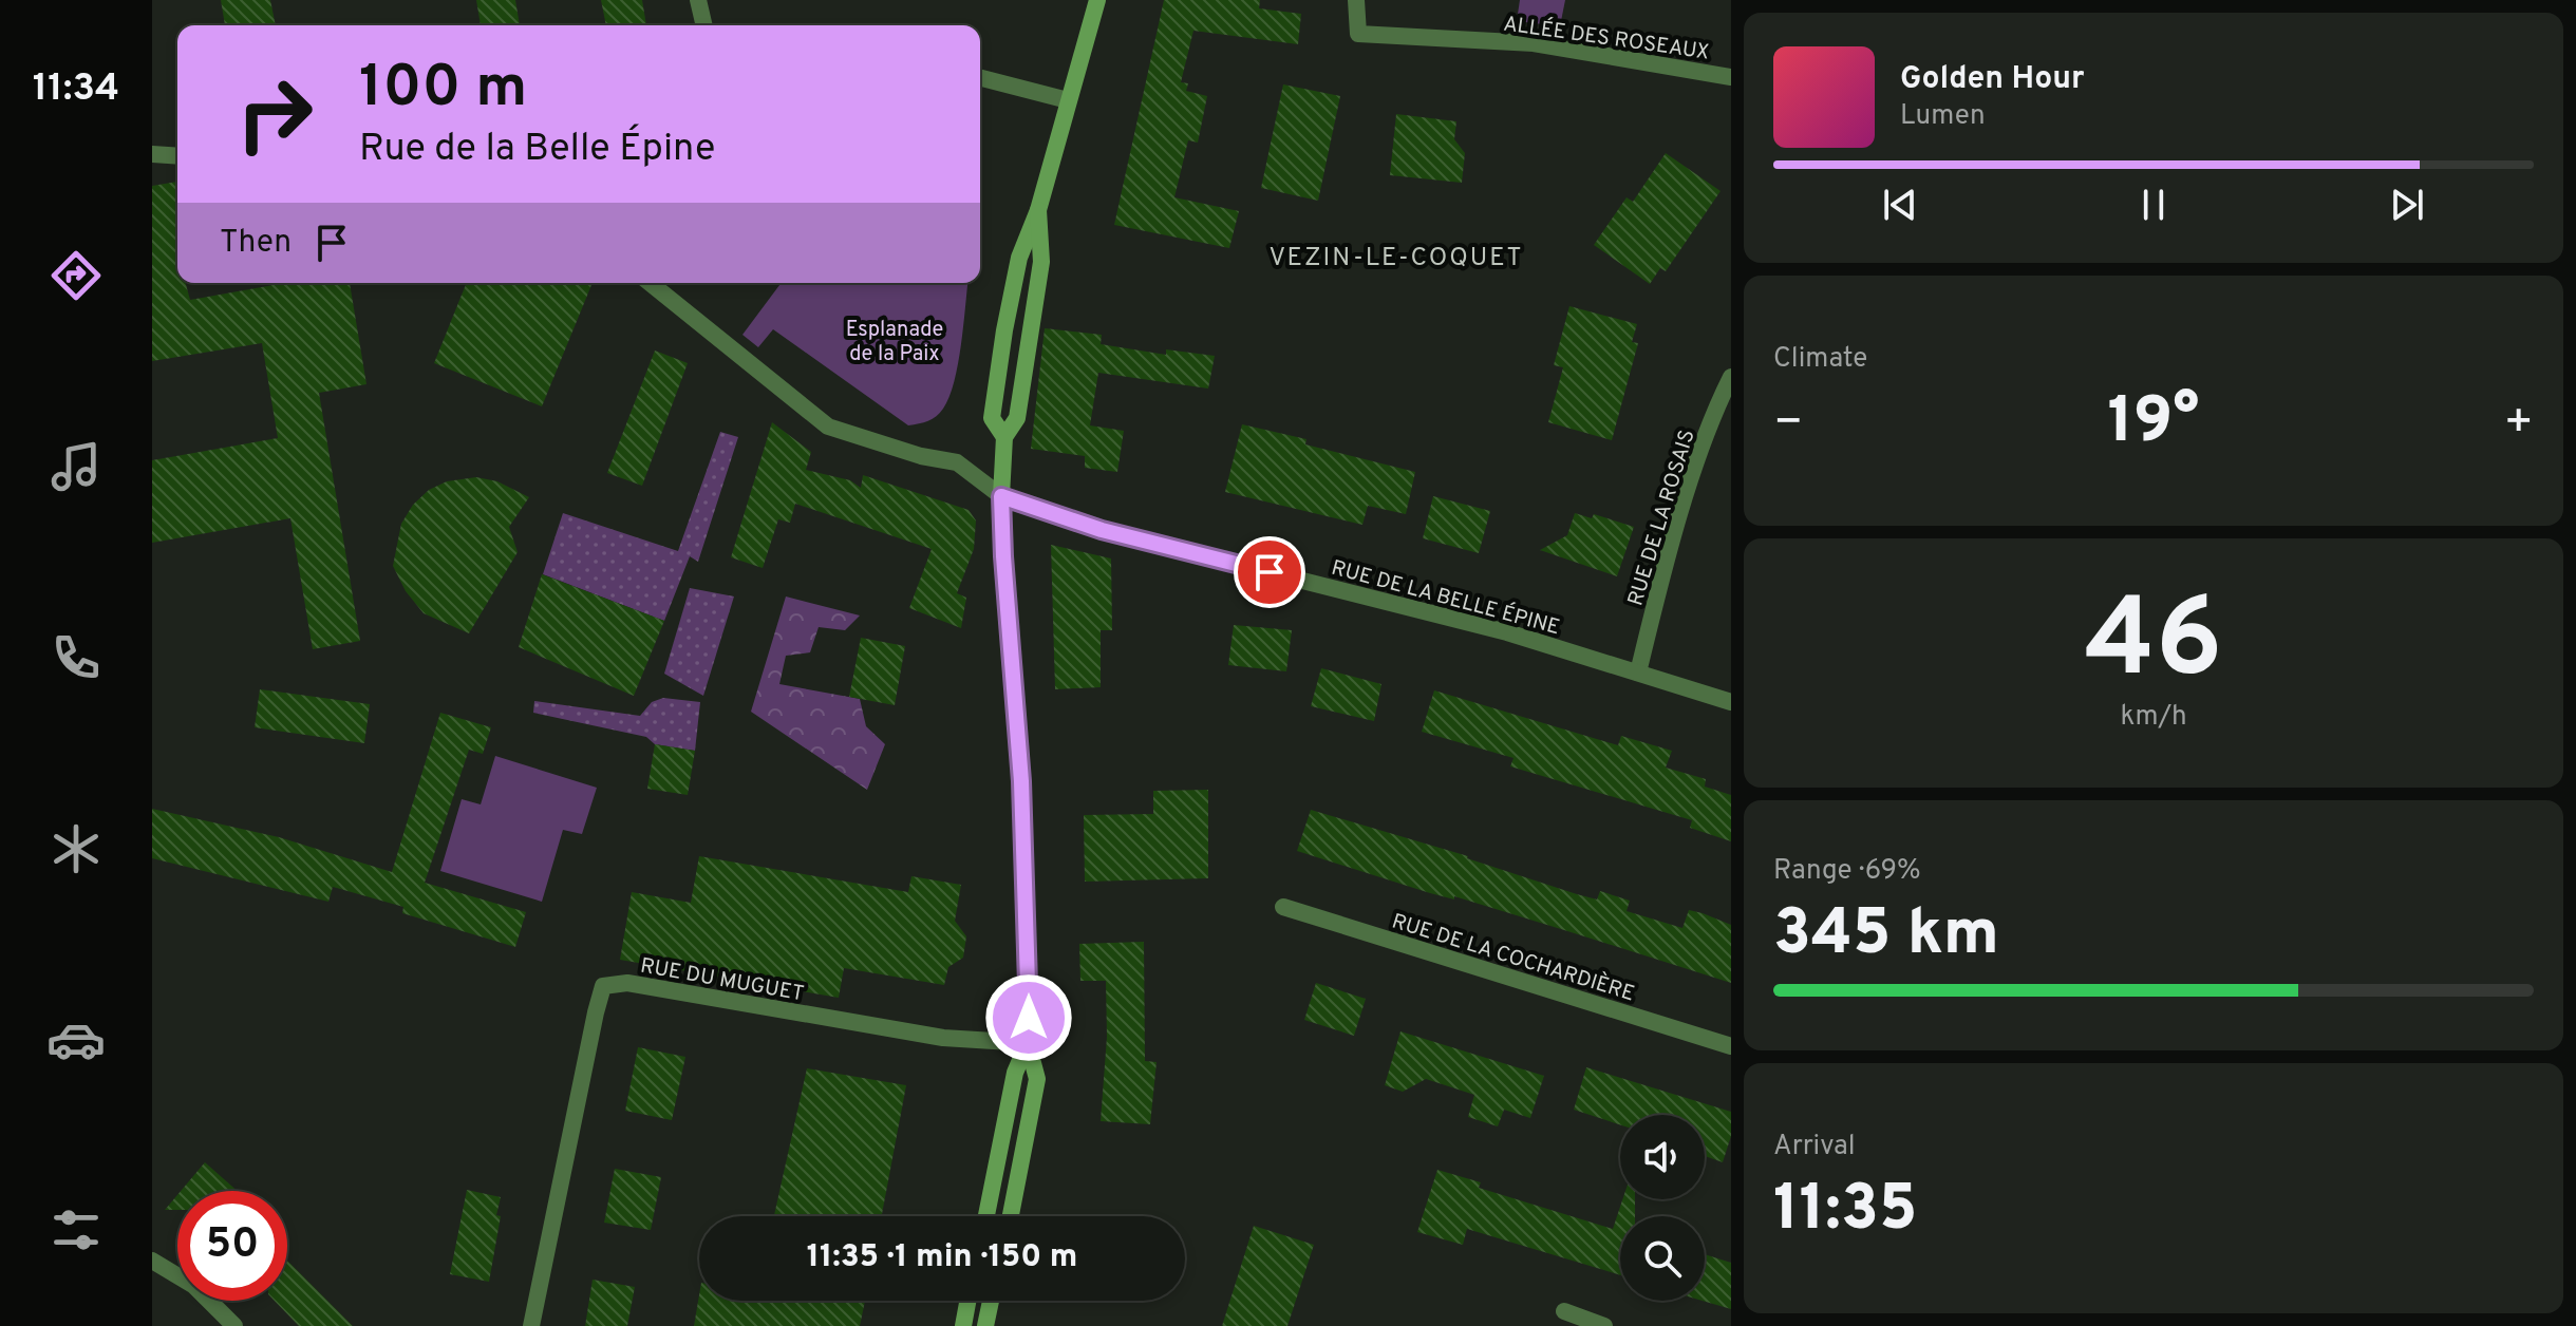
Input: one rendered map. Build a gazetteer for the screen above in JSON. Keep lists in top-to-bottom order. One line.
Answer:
{"streets":{"street":["ALLÉE DES ROSEAUX","RUE DE LA ROSAIS","RUE DE LA BELLE ÉPINE","RUE DE LA COCHARDIÈRE","RUE DU MUGUET"]},"crossings":[["RUE DE LA ROSAIS","RUE DE LA BELLE ÉPINE"]],"districts":["VEZIN-LE-COQUET"],"parks":["Esplanade de la Paix"],"page":{"tabs":"11:34","turn":["100 m","Rue de la Belle Épine"],"song":["Golden Hour","Lumen"],"then":"Then","tile":["Climate",["46","km/h"],["Range · 69%","345 km"],["Arrival","11:35"]],"heat":["−","19°","+"],"limit":"50","trip":"11:35 · 1 min · 150 m"}}
